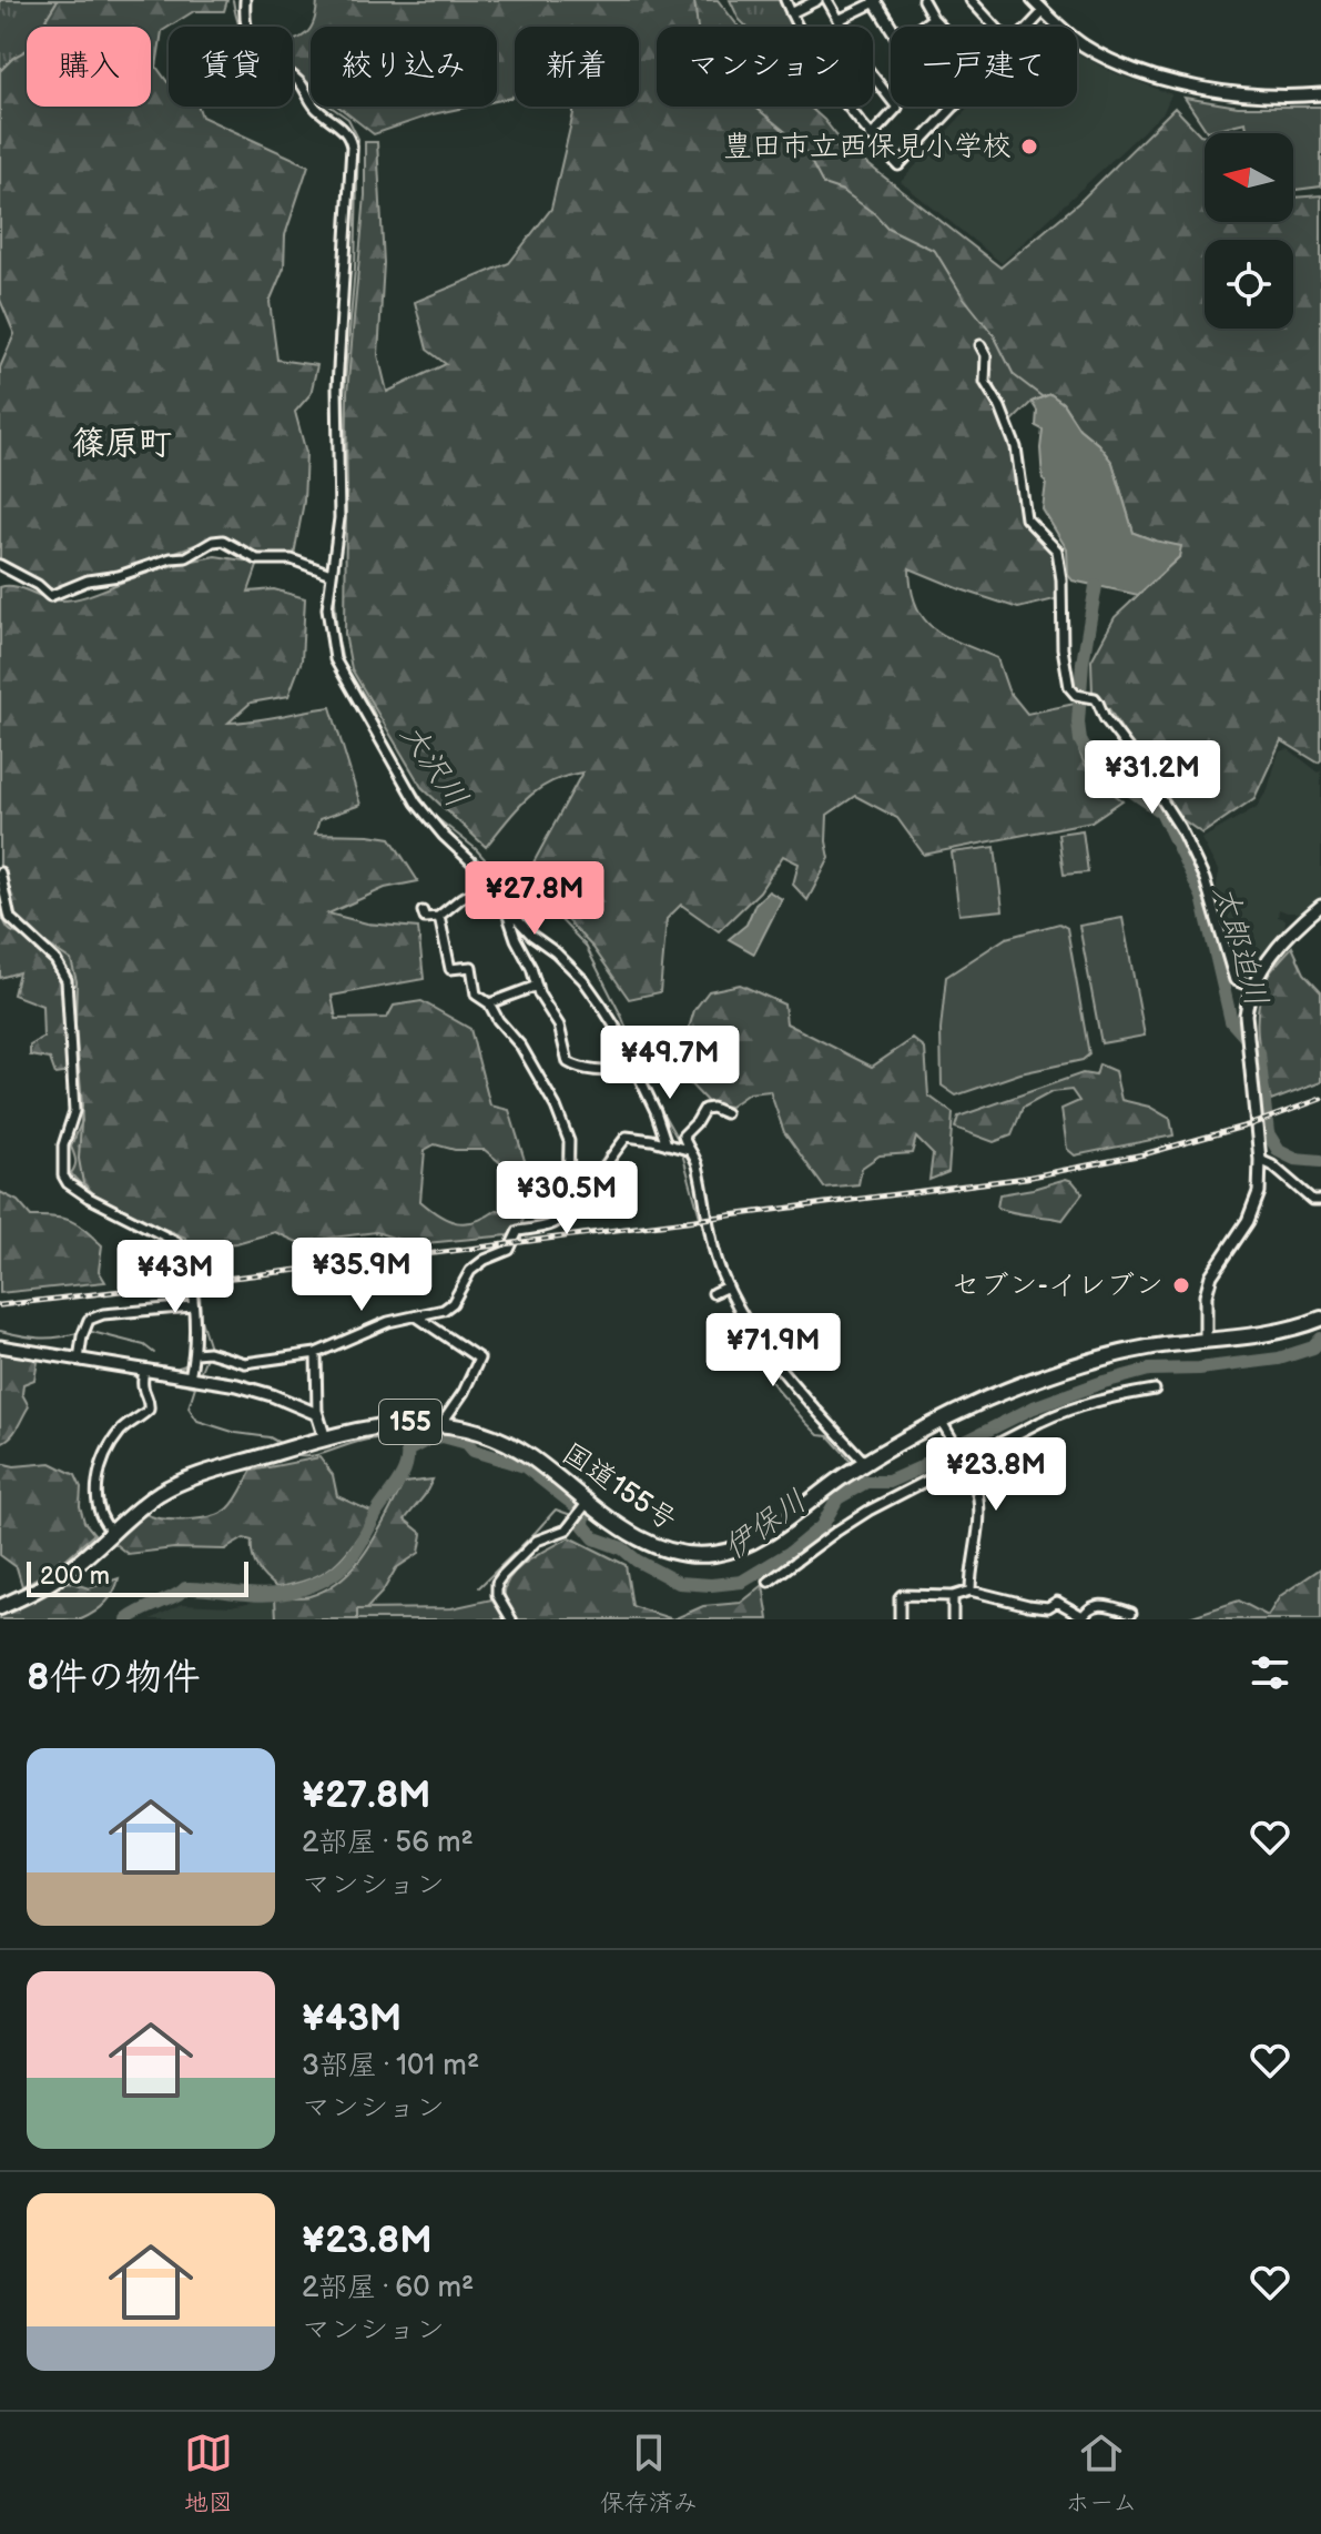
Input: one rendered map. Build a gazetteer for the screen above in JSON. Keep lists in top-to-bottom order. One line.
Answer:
{"streets":{"highway":["155","国道155号"]},"districts":["篠原町"],"water":["大沢川","太郎迫川","伊保川"],"places":["豊田市立西保見小学校","セブン-イレブン"],"scale_bar":"200 m","north":"left","page":{"chip":["購入","賃貸","絞り込み","新着","マンション","一戸建て"],"price":["¥31.2M","¥27.8M","¥49.7M","¥30.5M","¥35.9M","¥43M","¥71.9M","¥23.8M"],"scale":"200 m","heading":"8件の物件","list":[{"name":"¥27.8M","note":"2部屋 · 56 m² · マンション"},{"name":"¥43M","note":"3部屋 · 101 m² · マンション"},{"name":"¥23.8M","note":"2部屋 · 60 m² · マンション"}],"tabs":["地図","保存済み","ホーム"]}}
